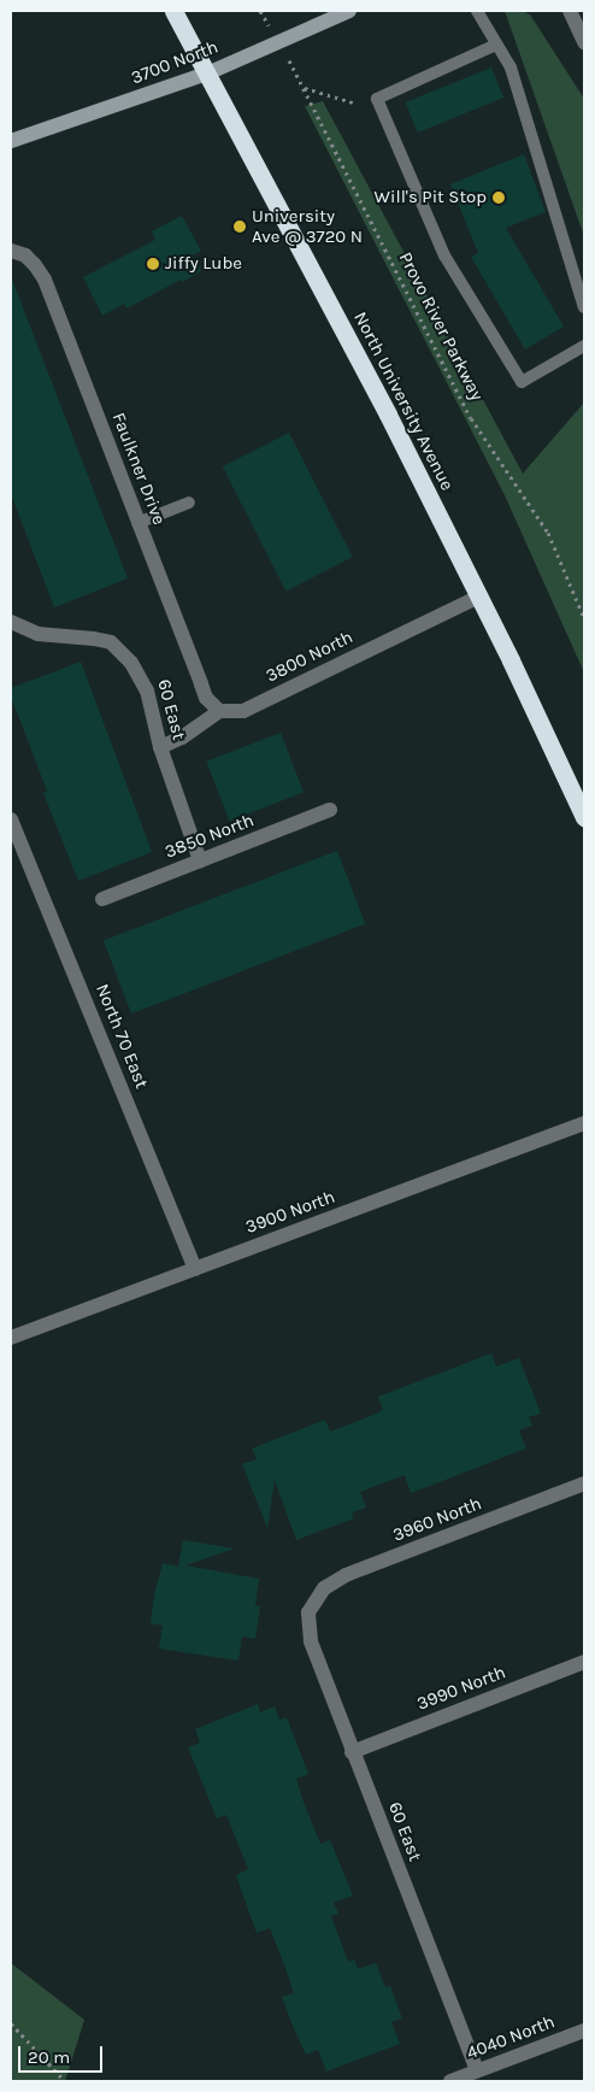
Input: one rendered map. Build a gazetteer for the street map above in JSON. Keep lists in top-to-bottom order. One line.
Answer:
{"streets":{"highway":["North University Avenue"],"main road":["3700 North"],"street":["Faulkner Drive","3800 North","60 East","3850 North","North 70 East","3900 North","3960 North","3990 North","4040 North"],"path":["Provo River Parkway"]},"crossings":[["3700 North","North University Avenue"],["North University Avenue","3800 North"],["Faulkner Drive","3800 North"],["60 East","3850 North"],["60 East","3960 North"],["60 East","3990 North"],["60 East","4040 North"],["North 70 East","3900 North"]],"places":["Will's Pit Stop","University Ave @ 3720 N","Jiffy Lube"],"scale_bar":"20 m"}
